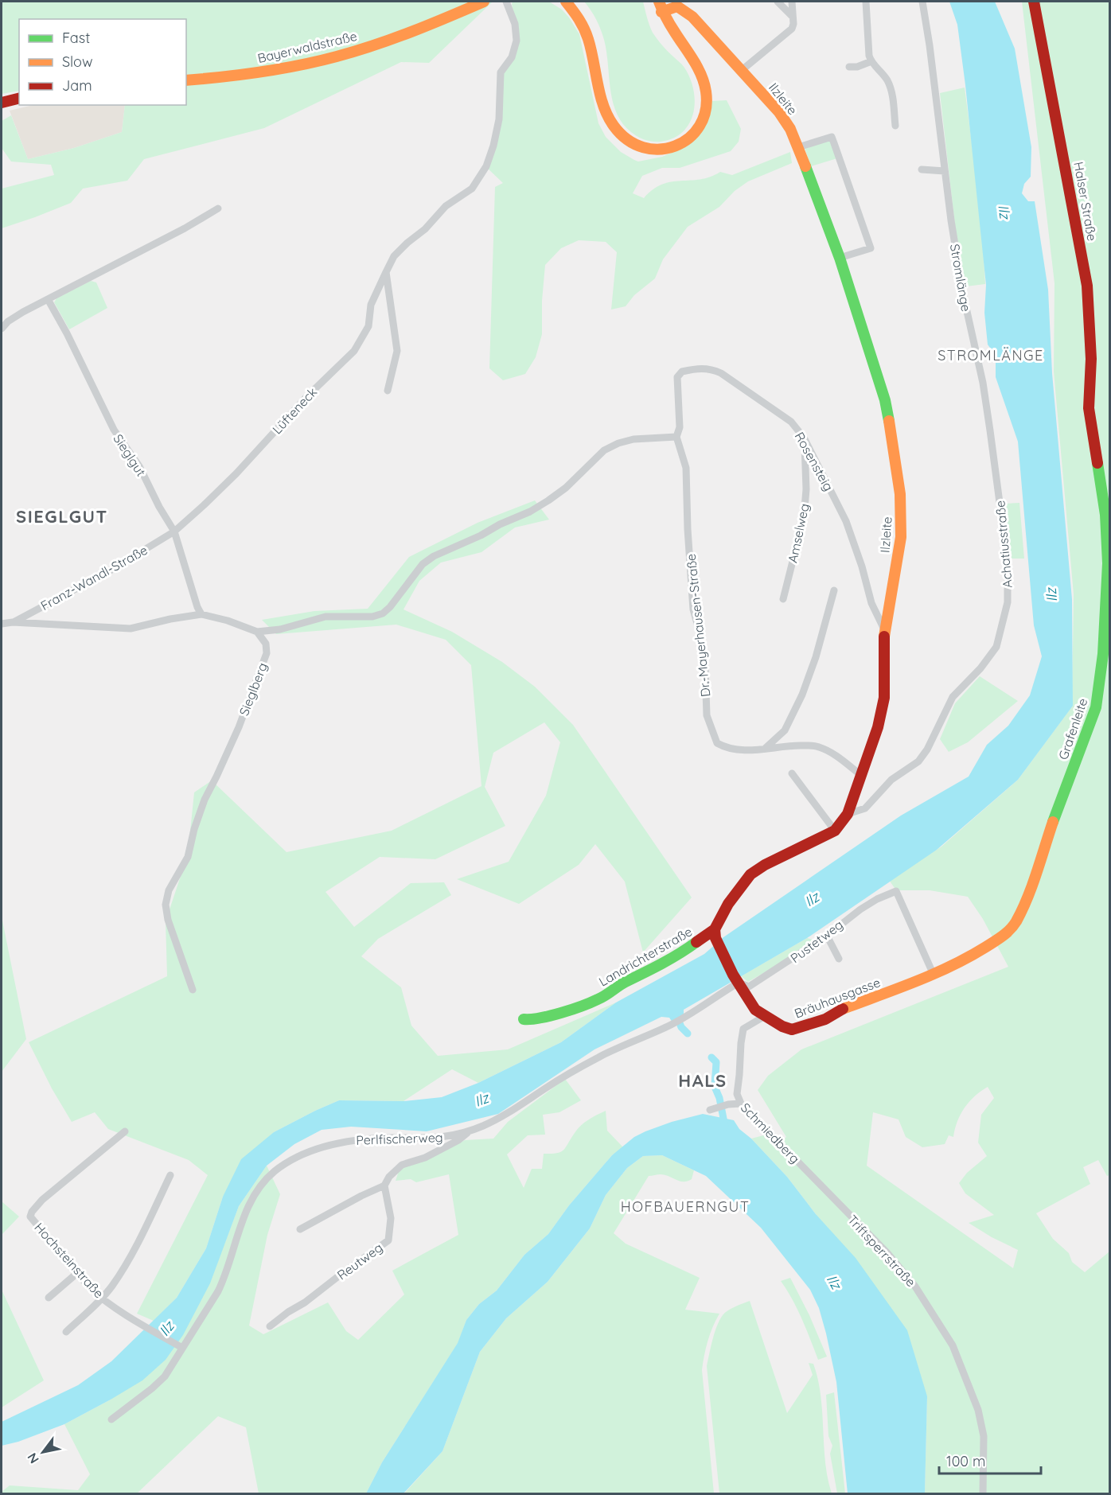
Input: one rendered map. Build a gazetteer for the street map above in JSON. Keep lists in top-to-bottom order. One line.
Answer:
{"streets":{"street":["Bayerwaldstraße","Ilzleite","Halser Straße","Stromlänge","Lüfteneck","Sieglgut","Rosensteig","Amselweg","Achatiusstraße","Franz-Wandl-Straße","Dr.-Mayerhausen-Straße","Sieglberg","Grafenleite","Pustetweg","Landrichterstraße","Bräuhausgasse","Schmiedberg","Perlfischerweg","Triftsperrstraße","Hochsteinstraße","Reutweg"]},"crossings":[["Ilzleite","Rosensteig"],["Ilzleite","Achatiusstraße"],["Ilzleite","Dr.-Mayerhausen-Straße"],["Ilzleite","Landrichterstraße"],["Halser Straße","Grafenleite"],["Stromlänge","Achatiusstraße"],["Lüfteneck","Sieglgut"],["Lüfteneck","Franz-Wandl-Straße"],["Sieglgut","Franz-Wandl-Straße"],["Rosensteig","Amselweg"],["Rosensteig","Dr.-Mayerhausen-Straße"],["Achatiusstraße","Landrichterstraße"],["Grafenleite","Pustetweg"],["Grafenleite","Bräuhausgasse"],["Pustetweg","Bräuhausgasse"],["Pustetweg","Perlfischerweg"],["Landrichterstraße","Bräuhausgasse"],["Bräuhausgasse","Schmiedberg"],["Bräuhausgasse","Perlfischerweg"],["Schmiedberg","Triftsperrstraße"],["Perlfischerweg","Hochsteinstraße"]],"districts":["STROMLÄNGE","SIEGLGUT","HALS","HOFBAUERNGUT"],"water":["Ilz"],"legend":["Fast","Slow","Jam"],"scale_bar":"100 m","north":"bottom left"}
